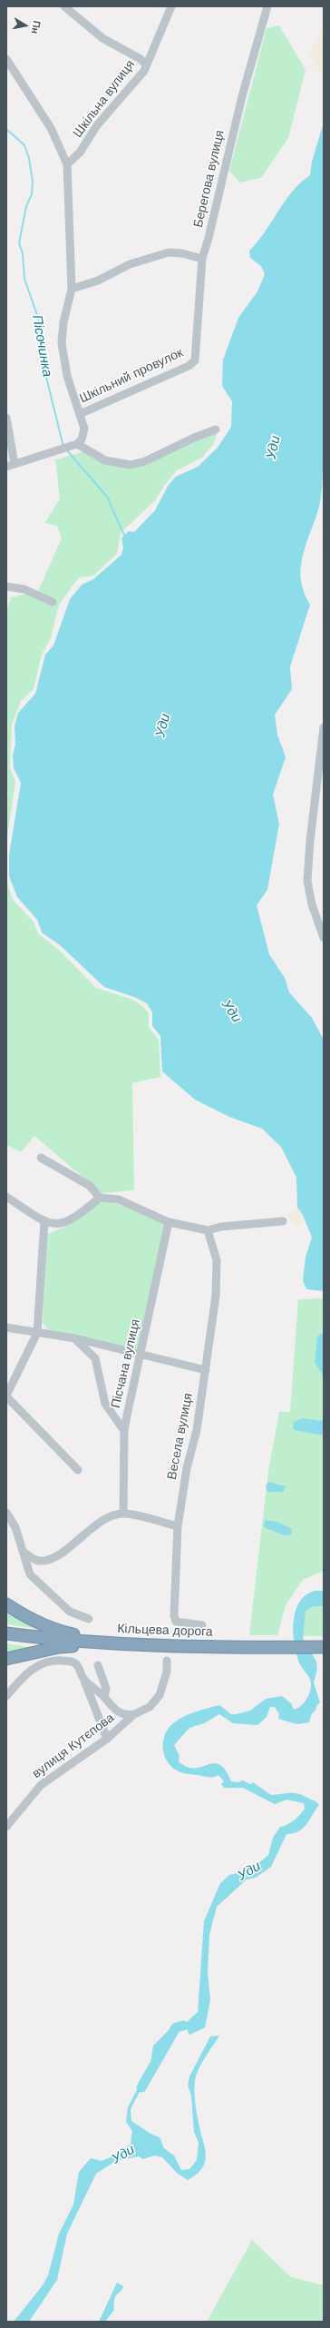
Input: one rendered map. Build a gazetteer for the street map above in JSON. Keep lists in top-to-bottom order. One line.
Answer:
{"streets":{"highway":["Кільцева дорога"],"street":["Шкільна вулиця","Берегова вулиця","Шкільний провулок","Пісчана вулиця","Весела вулиця","вулиця Кутєпова"]},"crossings":[["Шкільна вулиця","Шкільний провулок"],["Берегова вулиця","Шкільний провулок"]],"water":["Пісочинка","Уди"],"north":"right"}
